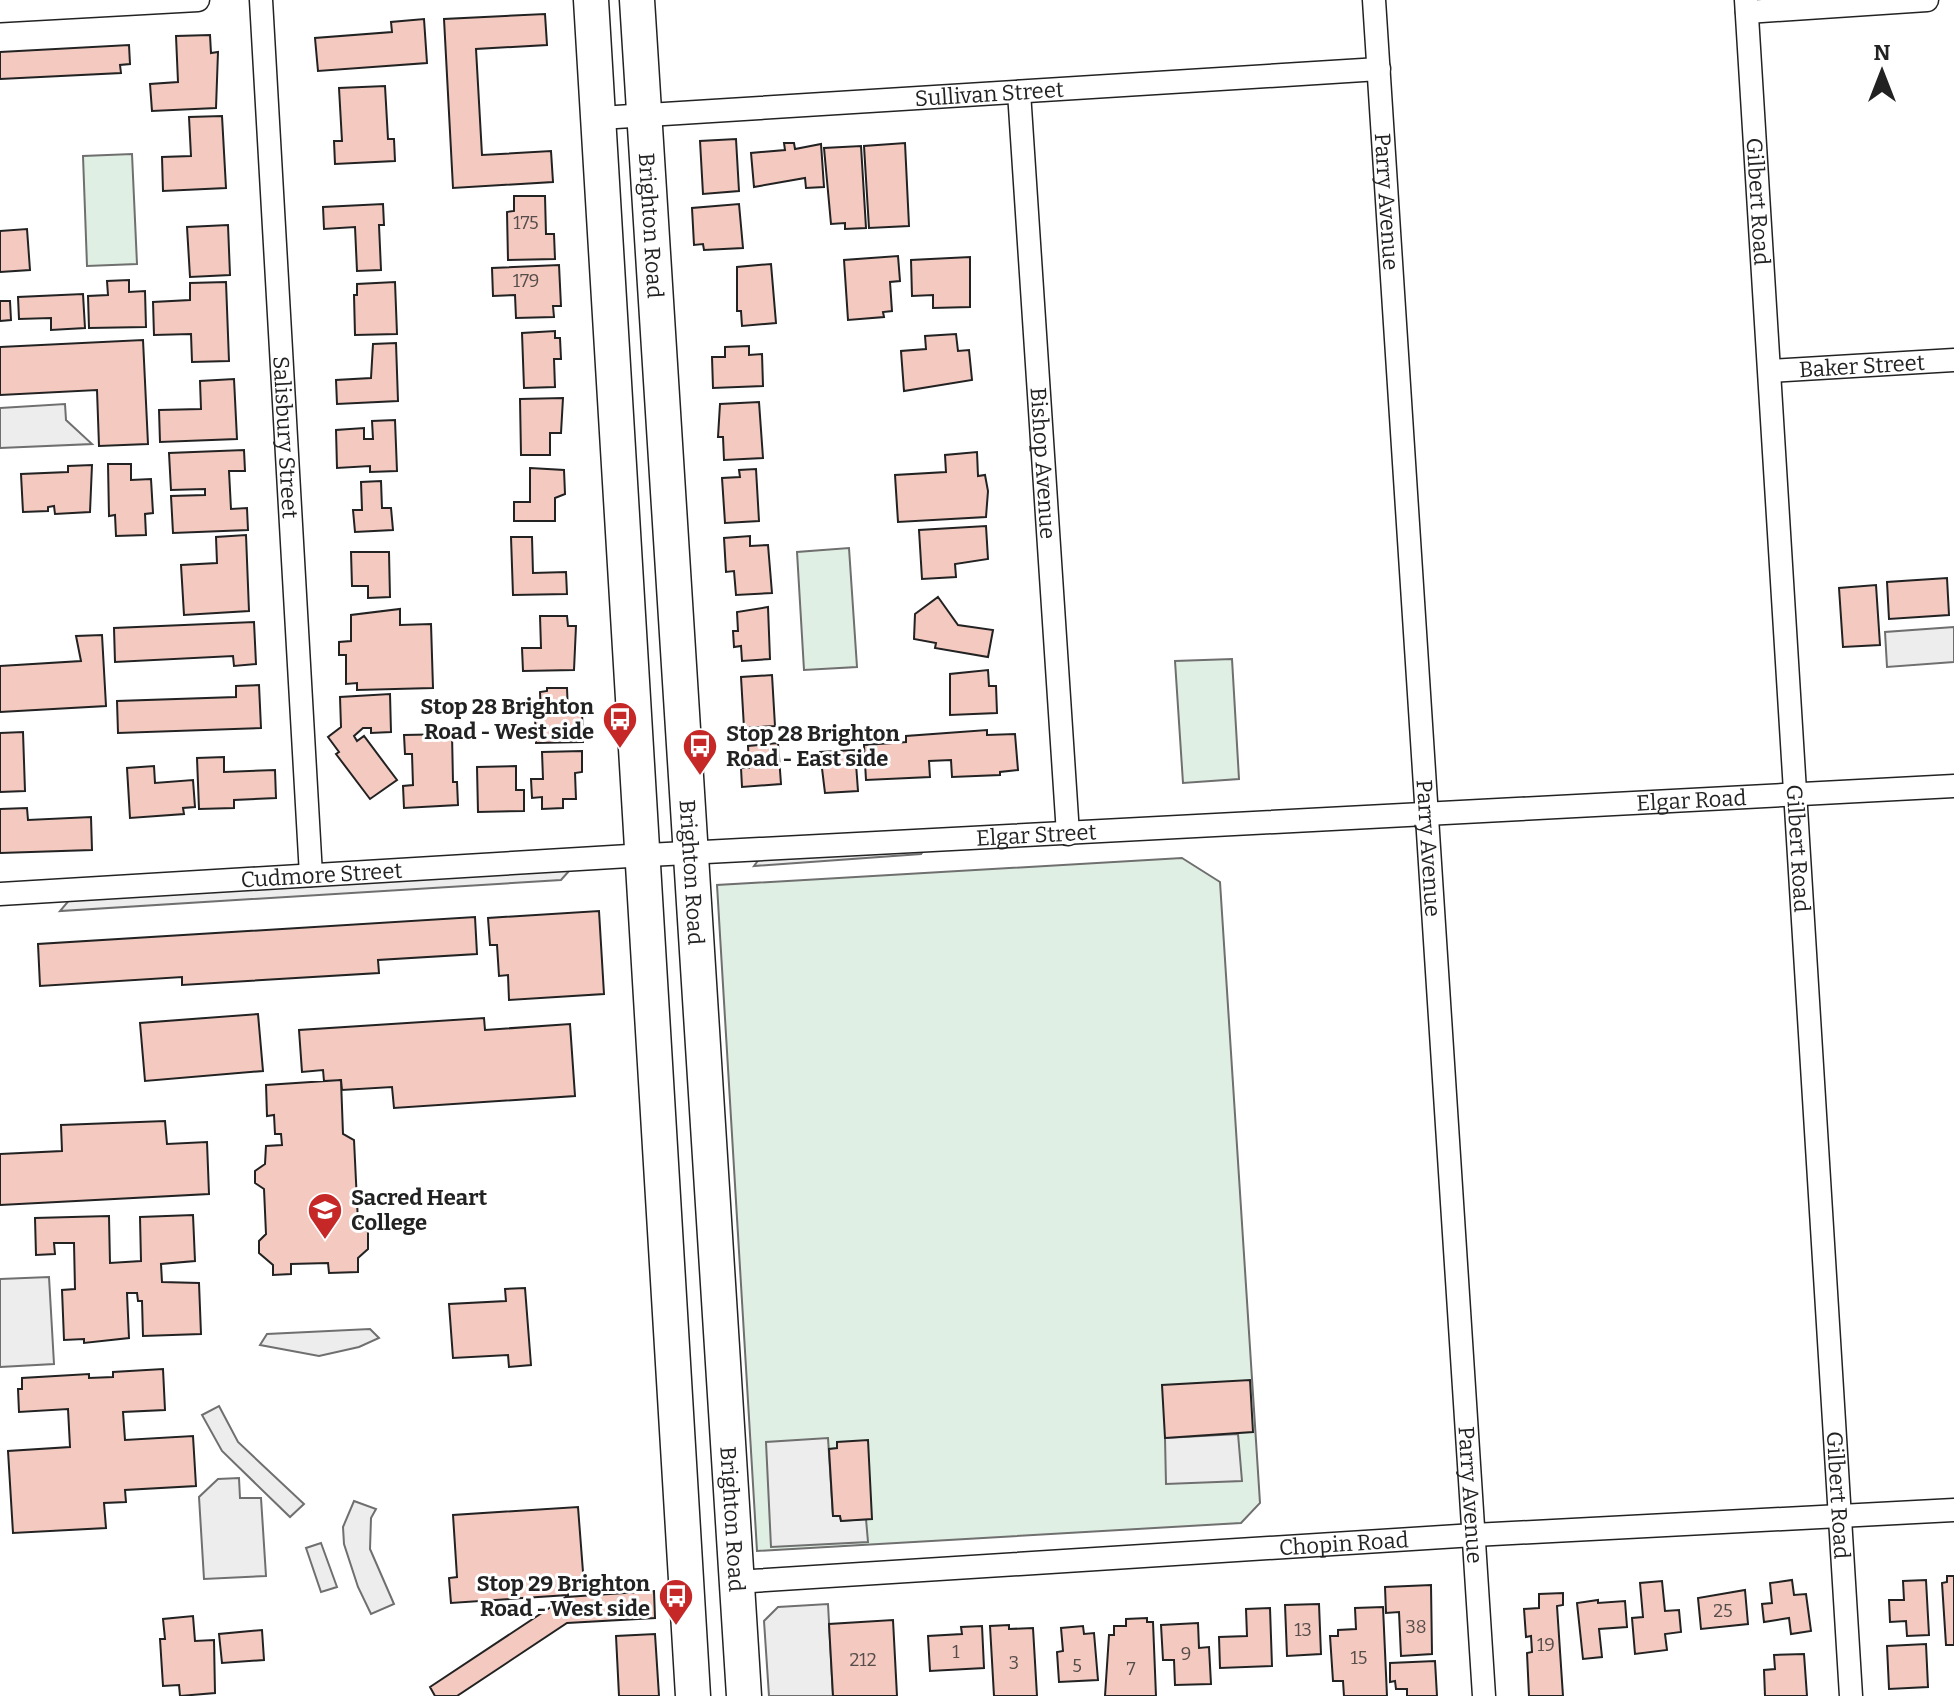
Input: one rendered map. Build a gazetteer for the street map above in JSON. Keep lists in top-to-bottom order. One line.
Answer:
{"streets":{"main road":["Brighton Road"],"street":["Sullivan Street","Parry Avenue","Gilbert Road","Baker Street","Salisbury Street","Bishop Avenue","Elgar Road","Elgar Street","Cudmore Street","Chopin Road"]},"crossings":[["Sullivan Street","Parry Avenue"],["Sullivan Street","Brighton Road"],["Sullivan Street","Bishop Avenue"],["Parry Avenue","Elgar Road"],["Parry Avenue","Elgar Street"],["Parry Avenue","Chopin Road"],["Gilbert Road","Baker Street"],["Gilbert Road","Elgar Road"],["Gilbert Road","Chopin Road"],["Brighton Road","Elgar Street"],["Brighton Road","Cudmore Street"],["Brighton Road","Chopin Road"],["Salisbury Street","Cudmore Street"],["Bishop Avenue","Elgar Street"],["Elgar Road","Elgar Street"],["Elgar Street","Cudmore Street"]],"places":{"bus stop":["Stop 28 Brighton Road - West side","Stop 28 Brighton Road - East side","Stop 29 Brighton Road - West side"],"school or university":["Sacred Heart College"]},"house_numbers":["175","179","25","38","13","19","1","9","15","212","3","5","7"],"north":"top"}
